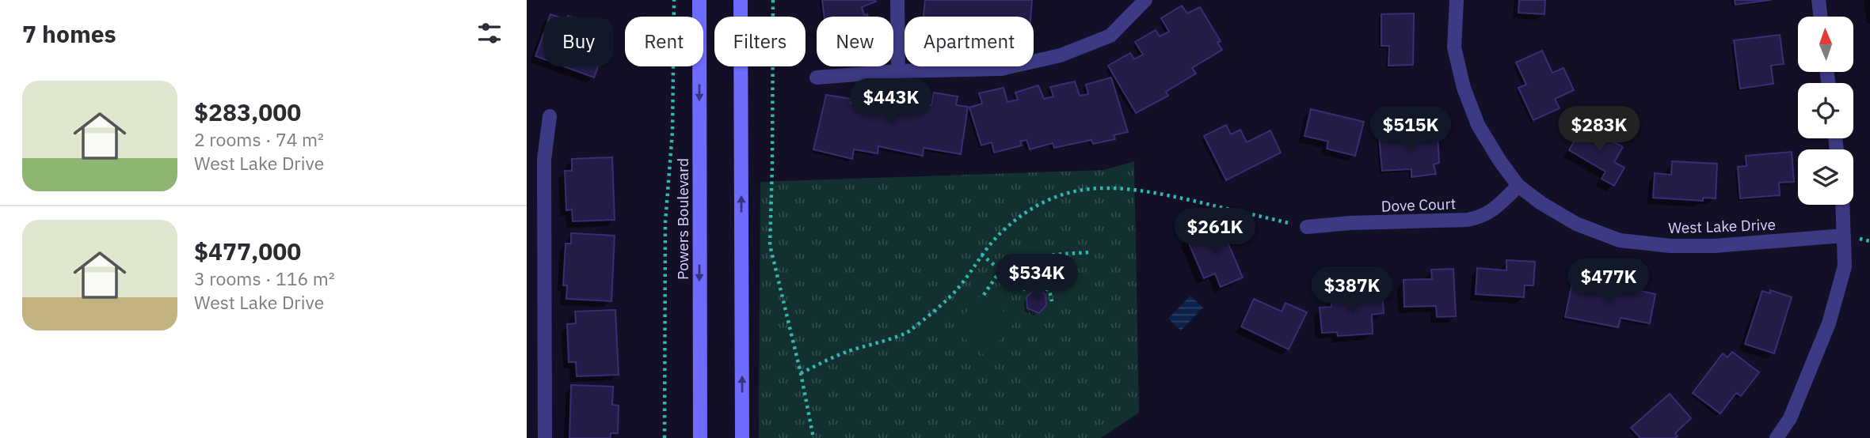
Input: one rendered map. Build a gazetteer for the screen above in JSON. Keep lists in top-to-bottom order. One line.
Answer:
{"streets":{"main road":["Powers Boulevard"],"street":["Dove Court","West Lake Drive"]},"crossings":[["Dove Court","West Lake Drive"]],"north":"top","page":{"heading":"7 homes","chip":["Buy","Rent","Filters","New","Apartment"],"list":[{"name":"$283,000","note":"2 rooms · 74 m² · West Lake Drive"},{"name":"$477,000","note":"3 rooms · 116 m² · West Lake Drive"}],"price":["$443K","$515K","$283K","$261K","$534K","$477K","$387K"]}}
